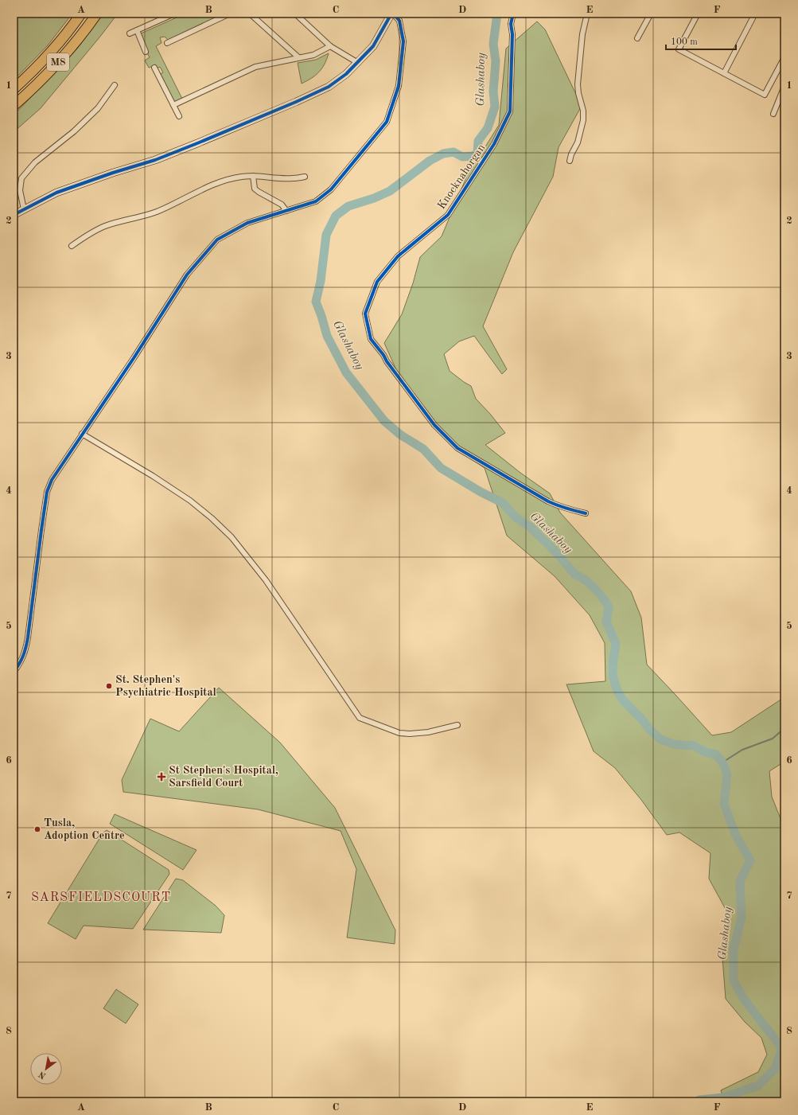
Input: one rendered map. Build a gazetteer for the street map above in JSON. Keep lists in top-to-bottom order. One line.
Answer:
{"streets":{"highway":["M8"],"street":["Knocknahorgan"]},"districts":["SARSFIELDSCOURT"],"water":["Glashaboy"],"places":{"other":["St. Stephen's Psychiatric Hospital","Tusla, Adoption Centre"],"health":["St Stephen's Hospital, Sarsfield Court"]},"scale_bar":"100 m","north":"bottom left","grid":{"columns":["A","B","C","D","E","F"],"rows":["1","2","3","4","5","6","7","8"]}}
